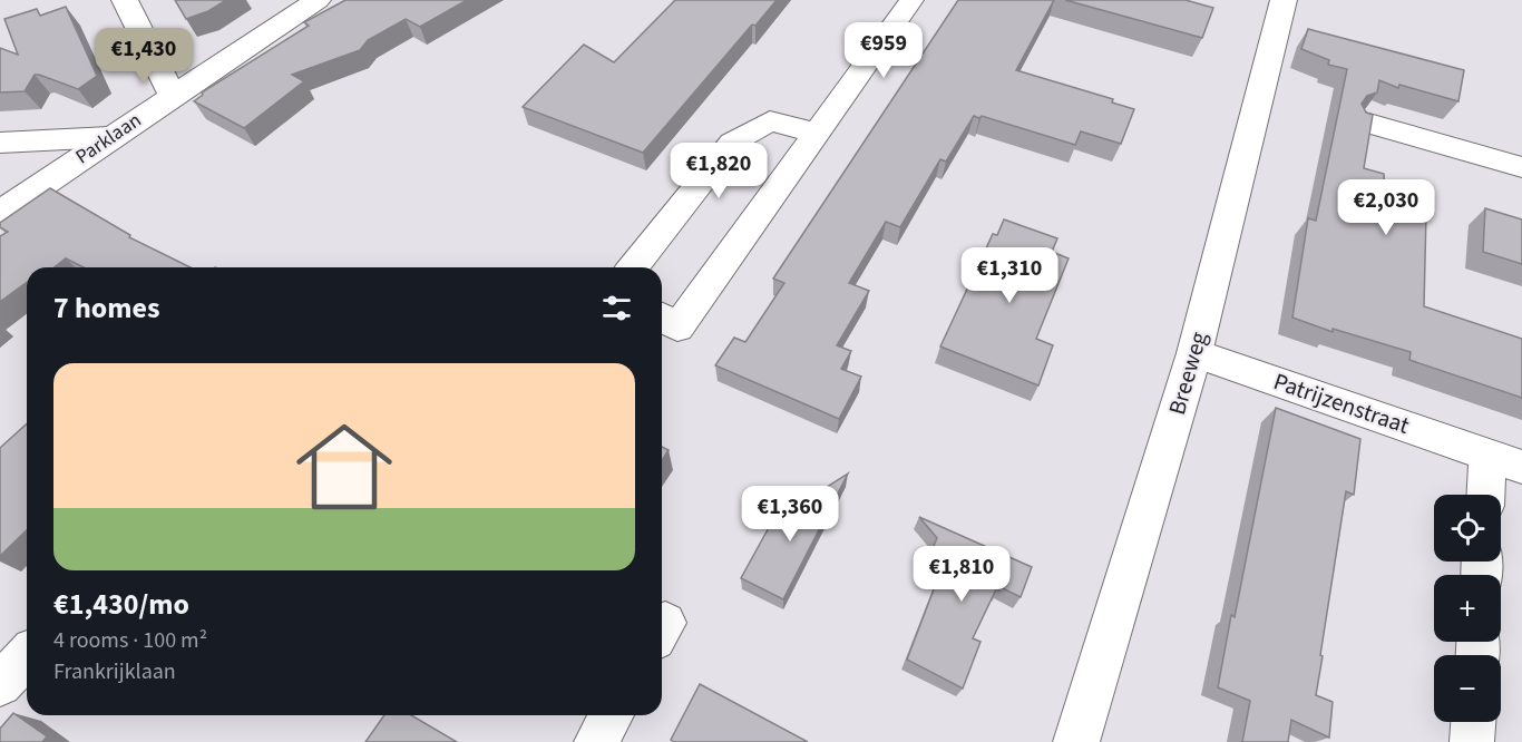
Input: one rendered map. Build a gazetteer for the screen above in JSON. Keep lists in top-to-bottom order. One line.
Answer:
{"streets":{"street":["Parklaan","Breeweg","Patrijzenstraat"]},"crossings":[["Breeweg","Patrijzenstraat"]],"page":{"price":["€959","€1,430","€1,820","€2,030","€1,310","€1,360","€1,810"],"heading":"7 homes","list":[{"name":"€1,430/mo","note":"4 rooms · 100 m² · Frankrijklaan"}],"map_buttons":["+","−"]}}
